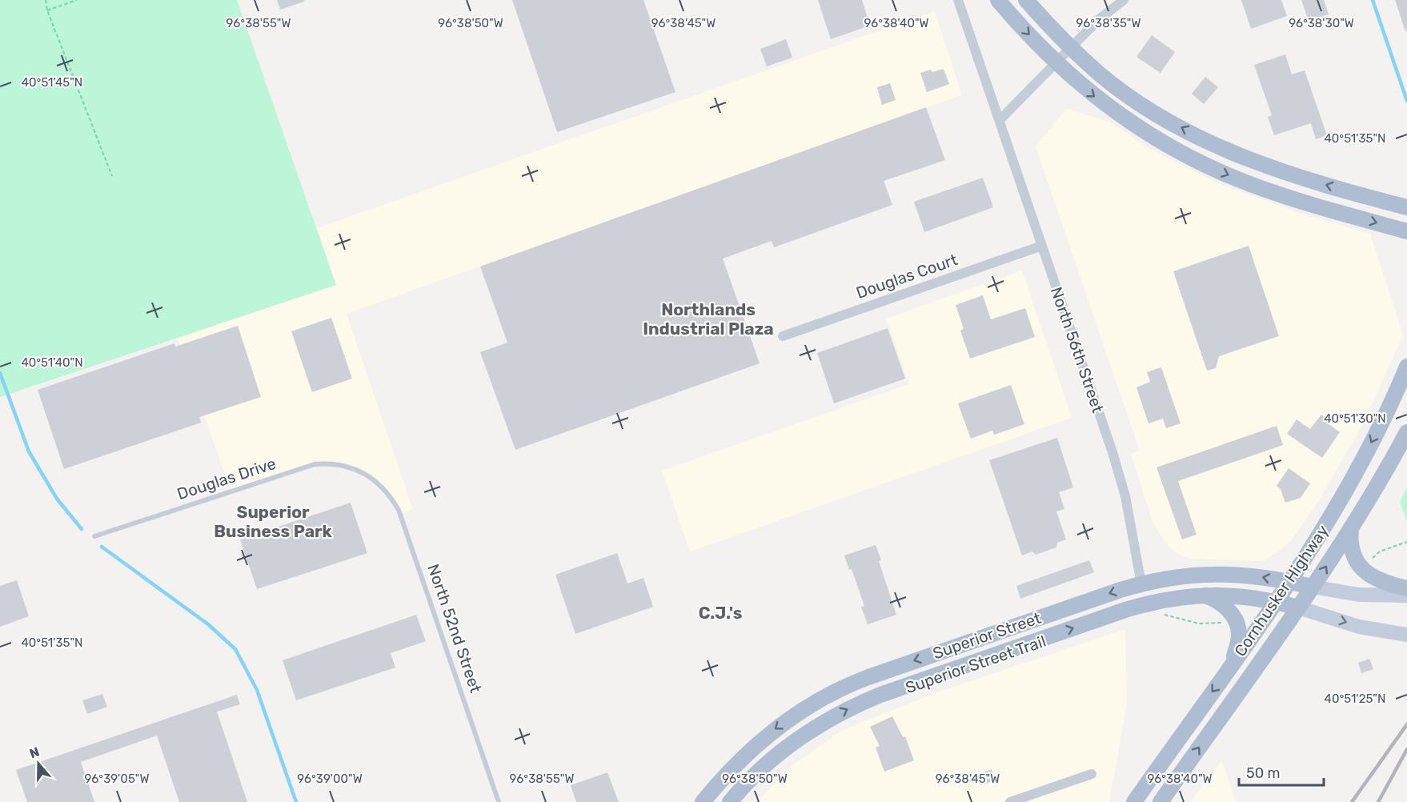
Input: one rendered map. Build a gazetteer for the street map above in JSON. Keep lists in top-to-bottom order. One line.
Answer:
{"streets":{"main road":["Cornhusker Highway","Superior Street"],"street":["Douglas Court","North 56th Street"],"lane":["Douglas Drive","North 52nd Street"]},"crossings":[["Douglas Court","North 56th Street"],["North 56th Street","Superior Street"],["Douglas Drive","North 52nd Street"],["Cornhusker Highway","Superior Street"]],"districts":["Northlands Industrial Plaza","Superior Business Park","C.J.'s"],"scale_bar":"50 m","north":"top","coordinates":["96°38'55\"W","96°38'50\"W","96°38'45\"W","96°38'40\"W","96°38'35\"W","96°38'30\"W","40°51'45\"N","40°51'35\"N","40°51'40\"N","40°51'30\"N","40°51'25\"N","96°39'05\"W","96°39'00\"W"]}
